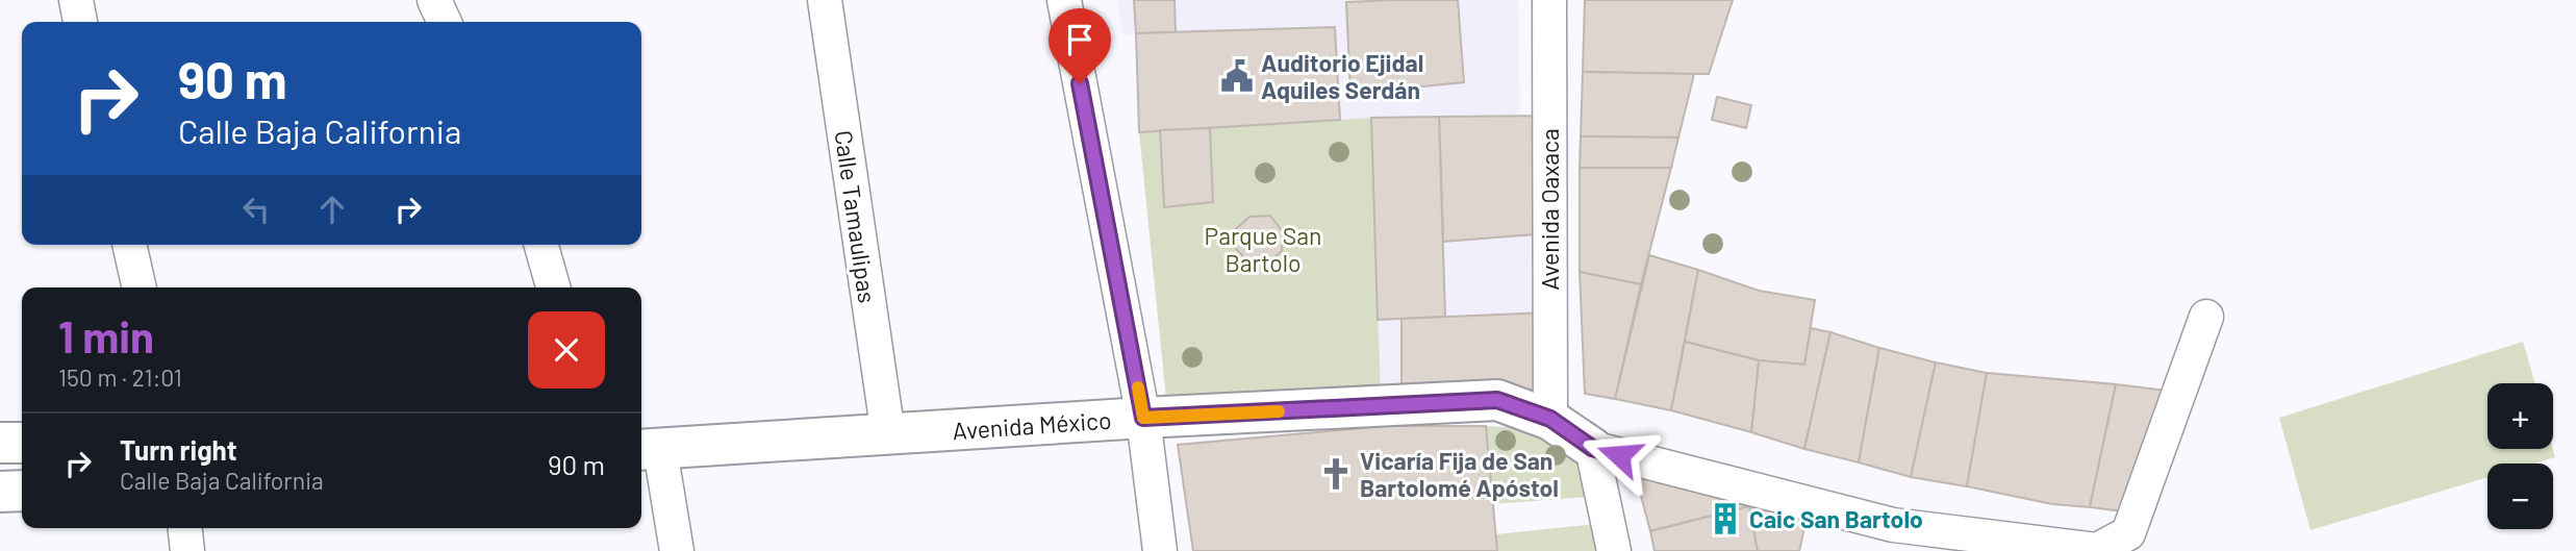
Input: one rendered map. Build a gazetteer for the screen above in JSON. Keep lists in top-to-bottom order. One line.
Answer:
{"streets":{"street":["Avenida Oaxaca","Calle Tamaulipas","Avenida México"]},"crossings":[["Avenida Oaxaca","Avenida México"],["Calle Tamaulipas","Avenida México"]],"parks":["Parque San Bartolo"],"places":{"public building":["Auditorio Ejidal Aquiles Serdán"],"church":["Vicaría Fija de San Bartolomé Apóstol"],"building":["Caic San Bartolo"]},"page":{"turn":["90 m","Calle Baja California"],"heading":["1 min","150 m · 21:01"],"map_buttons":["+","−"],"list":[{"name":"Turn right","note":"Calle Baja California","value":"90 m"}]}}
